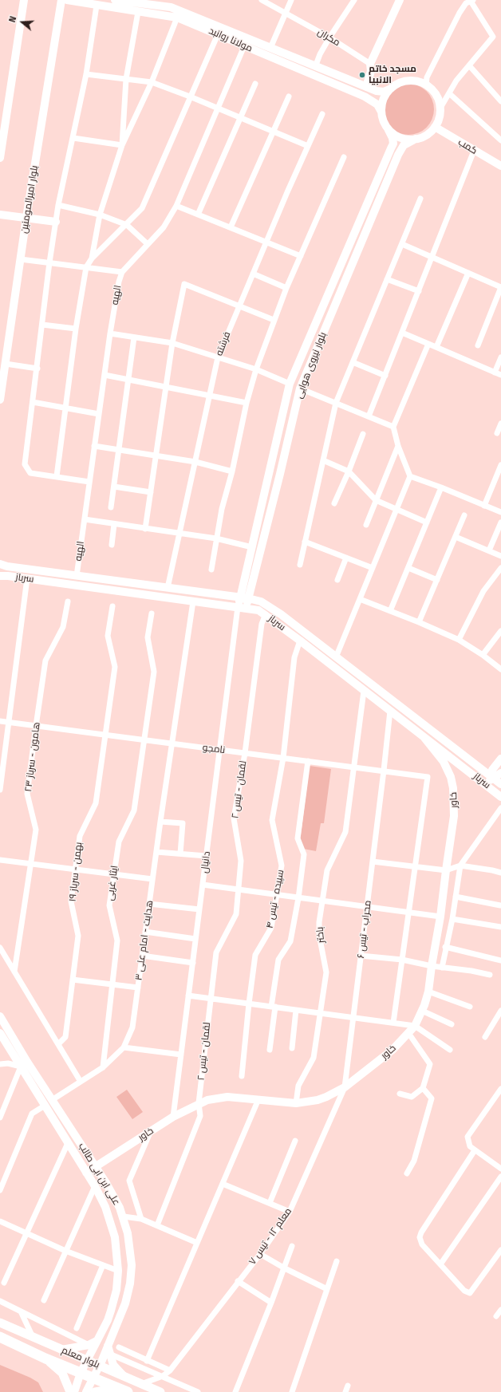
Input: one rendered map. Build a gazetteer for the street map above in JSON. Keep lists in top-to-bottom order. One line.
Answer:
{"streets":{"highway":["بلوار معلم"],"street":["مکران","مولانا روانبد","کمب","بلوار امیرالمومنین","الهیه","فرشته","بلوار نیروی هوایی","سرباز","نامجو","هامون - سرباز ۲۳","لقمان - تیس ۲","خاور","دانیال","بهمن - سرباز ۱۹","ایثار غربی","سپیده - تیس ۴","محراب - تیس ۶","باختر","هدایت - امام علی ۳","علی ابن ابی طالب","معلم ۱۲ - تیس ۷"]},"crossings":[["مولانا روانبد","کمب"],["مولانا روانبد","الهیه"],["مولانا روانبد","بلوار نیروی هوایی"],["کمب","بلوار نیروی هوایی"],["الهیه","سرباز"],["فرشته","سرباز"],["بلوار نیروی هوایی","سرباز"],["سرباز","لقمان - تیس ۲"],["سرباز","خاور"],["سرباز","دانیال"],["سرباز","سپیده - تیس ۴"],["سرباز","محراب - تیس ۶"],["سرباز","باختر"],["سرباز","هدایت - امام علی ۳"],["نامجو","هامون - سرباز ۲۳"],["نامجو","لقمان - تیس ۲"],["نامجو","دانیال"],["نامجو","بهمن - سرباز ۱۹"],["نامجو","ایثار غربی"],["نامجو","سپیده - تیس ۴"],["نامجو","محراب - تیس ۶"],["نامجو","باختر"],["نامجو","هدایت - امام علی ۳"],["لقمان - تیس ۲","خاور"],["خاور","دانیال"],["خاور","محراب - تیس ۶"],["خاور","باختر"],["خاور","علی ابن ابی طالب"],["خاور","معلم ۱۲ - تیس ۷"],["ایثار غربی","هدایت - امام علی ۳"],["محراب - تیس ۶","معلم ۱۲ - تیس ۷"],["هدایت - امام علی ۳","علی ابن ابی طالب"],["علی ابن ابی طالب","بلوار معلم"],["معلم ۱۲ - تیس ۷","بلوار معلم"]],"places":["مسجد خاتم الانبیا"],"north":"left"}
